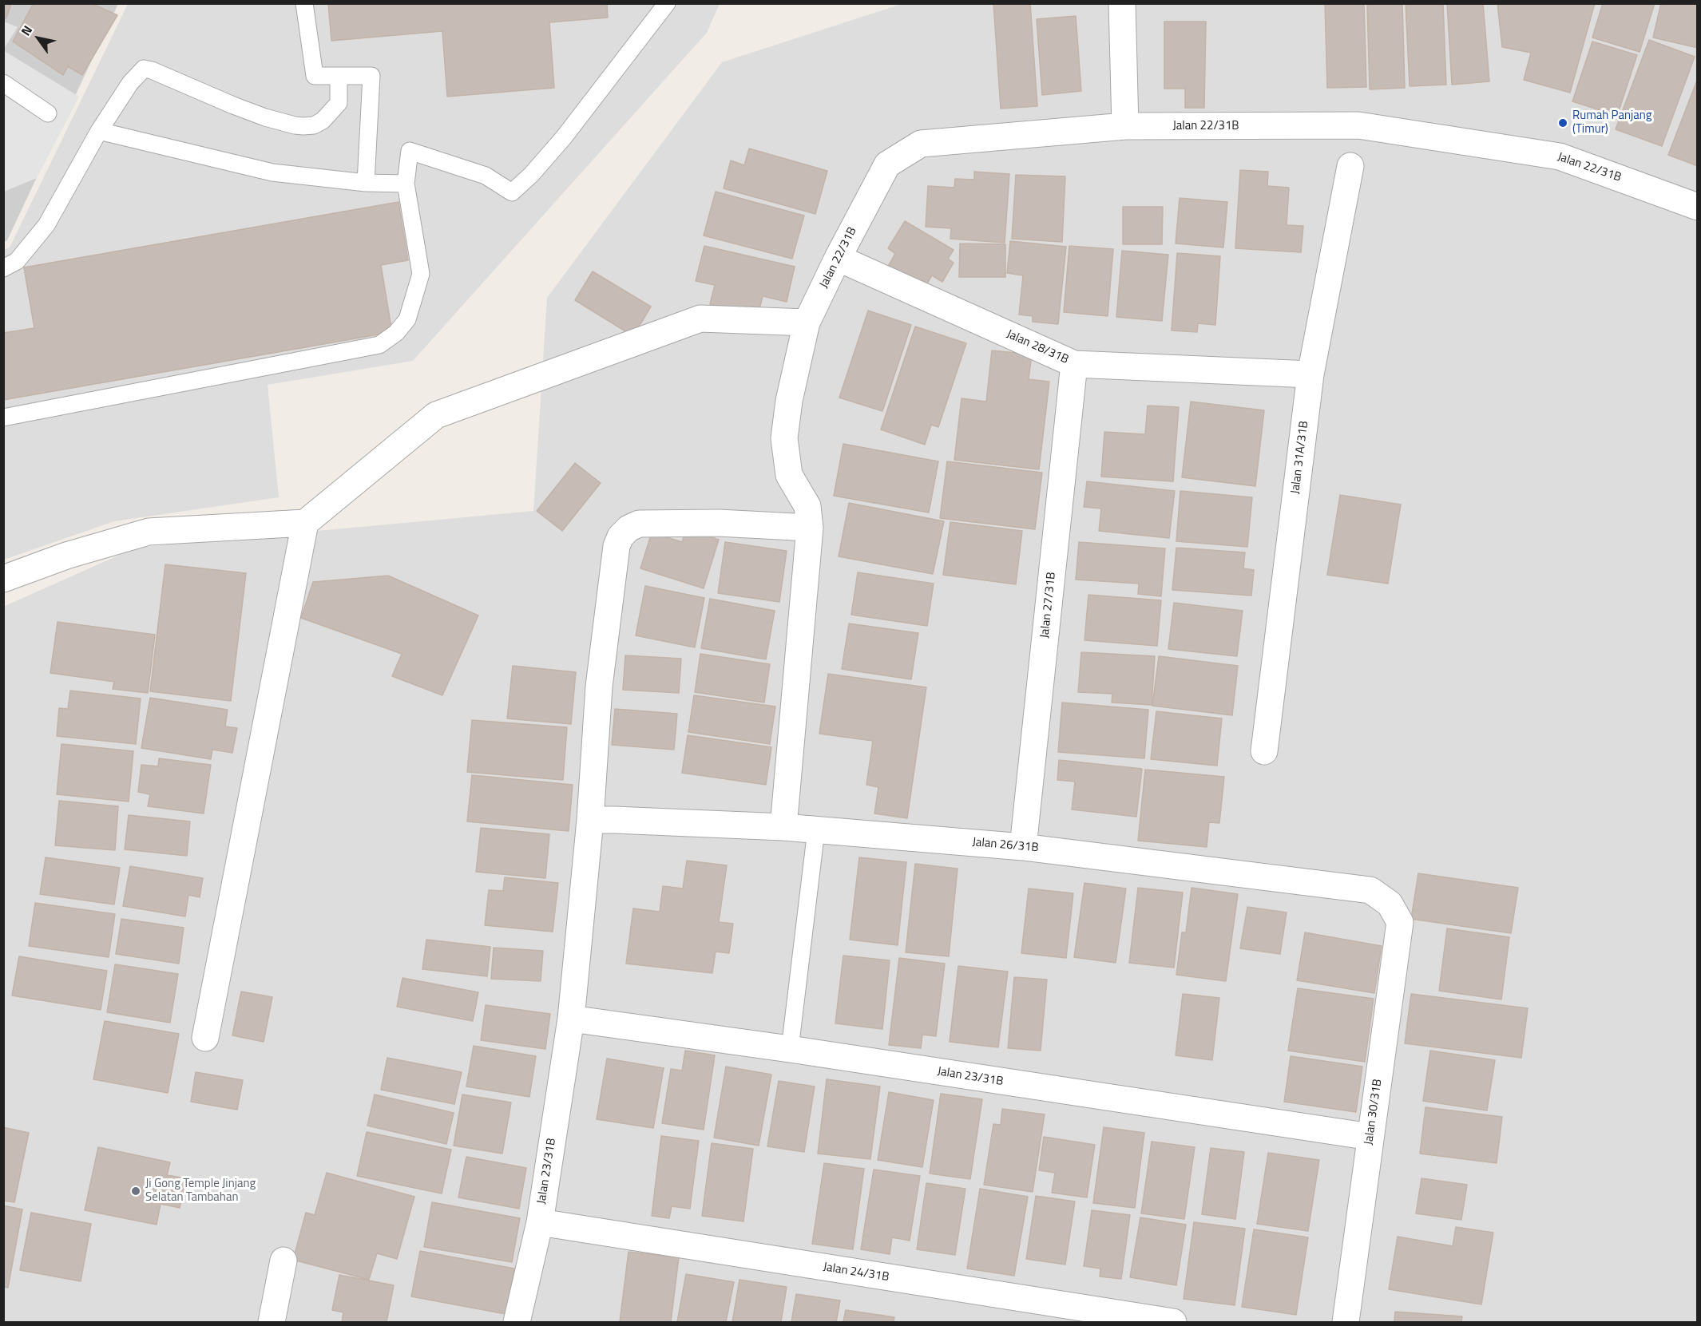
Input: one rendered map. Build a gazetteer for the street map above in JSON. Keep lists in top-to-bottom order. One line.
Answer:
{"streets":{"street":["Jalan 22/31B","Jalan 28/31B","Jalan 31A/31B","Jalan 27/31B","Jalan 26/31B","Jalan 23/31B","Jalan 30/31B","Jalan 24/31B"]},"crossings":[["Jalan 22/31B","Jalan 28/31B"],["Jalan 22/31B","Jalan 26/31B"],["Jalan 22/31B","Jalan 23/31B"],["Jalan 28/31B","Jalan 31A/31B"],["Jalan 28/31B","Jalan 27/31B"],["Jalan 27/31B","Jalan 26/31B"],["Jalan 26/31B","Jalan 23/31B"],["Jalan 26/31B","Jalan 30/31B"],["Jalan 23/31B","Jalan 30/31B"],["Jalan 23/31B","Jalan 24/31B"]],"places":["Rumah Panjang (Timur)","Ji Gong Temple Jinjang Selatan Tambahan"],"north":"top left"}
